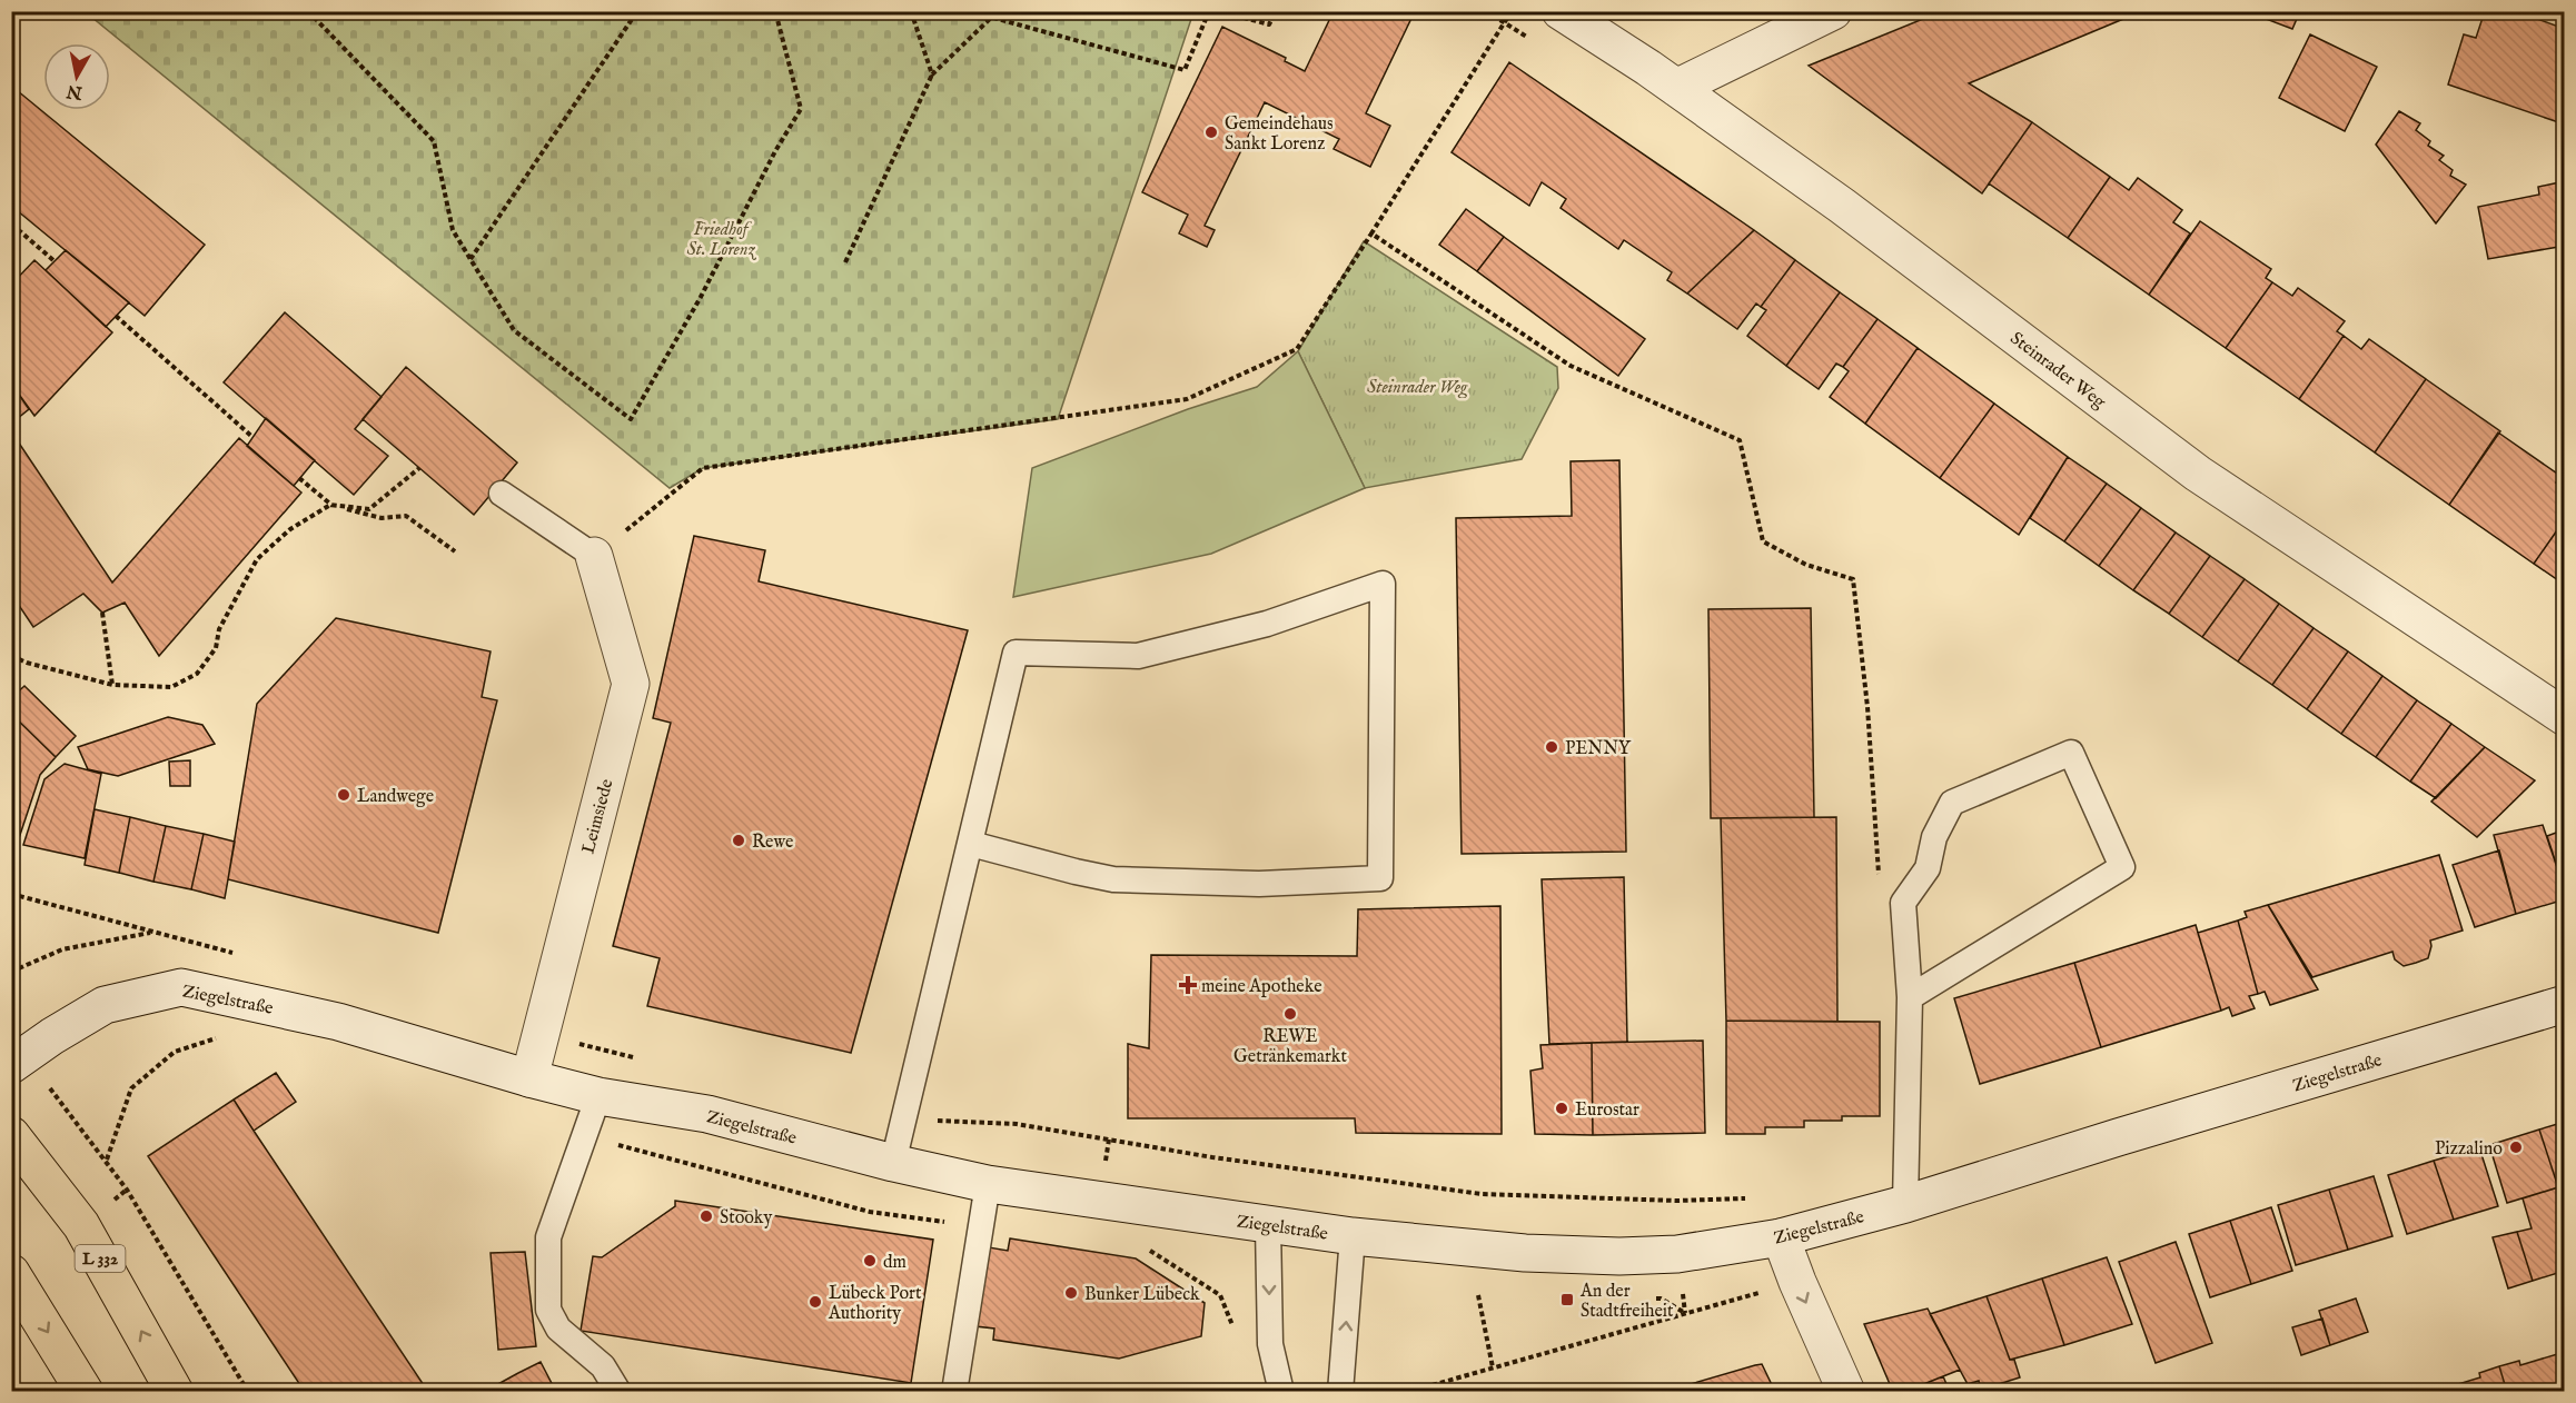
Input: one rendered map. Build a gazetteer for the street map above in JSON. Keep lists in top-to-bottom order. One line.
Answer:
{"streets":{"main road":["Steinrader Weg","Leimsiede","Ziegelstraße","L 332"]},"crossings":[["Leimsiede","Ziegelstraße"]],"parks":["Friedhof St. Lorenz","Steinrader Weg"],"places":{"other":["Gemeindehaus Sankt Lorenz","PENNY","Landwege","Rewe","REWE Getränkemarkt","Eurostar","Pizzalino","Stooky","dm","Bunker Lübeck","Lübeck Port Authority"],"health":["meine Apotheke"],"transit":["An der Stadtfreiheit"]},"north":"bottom"}
